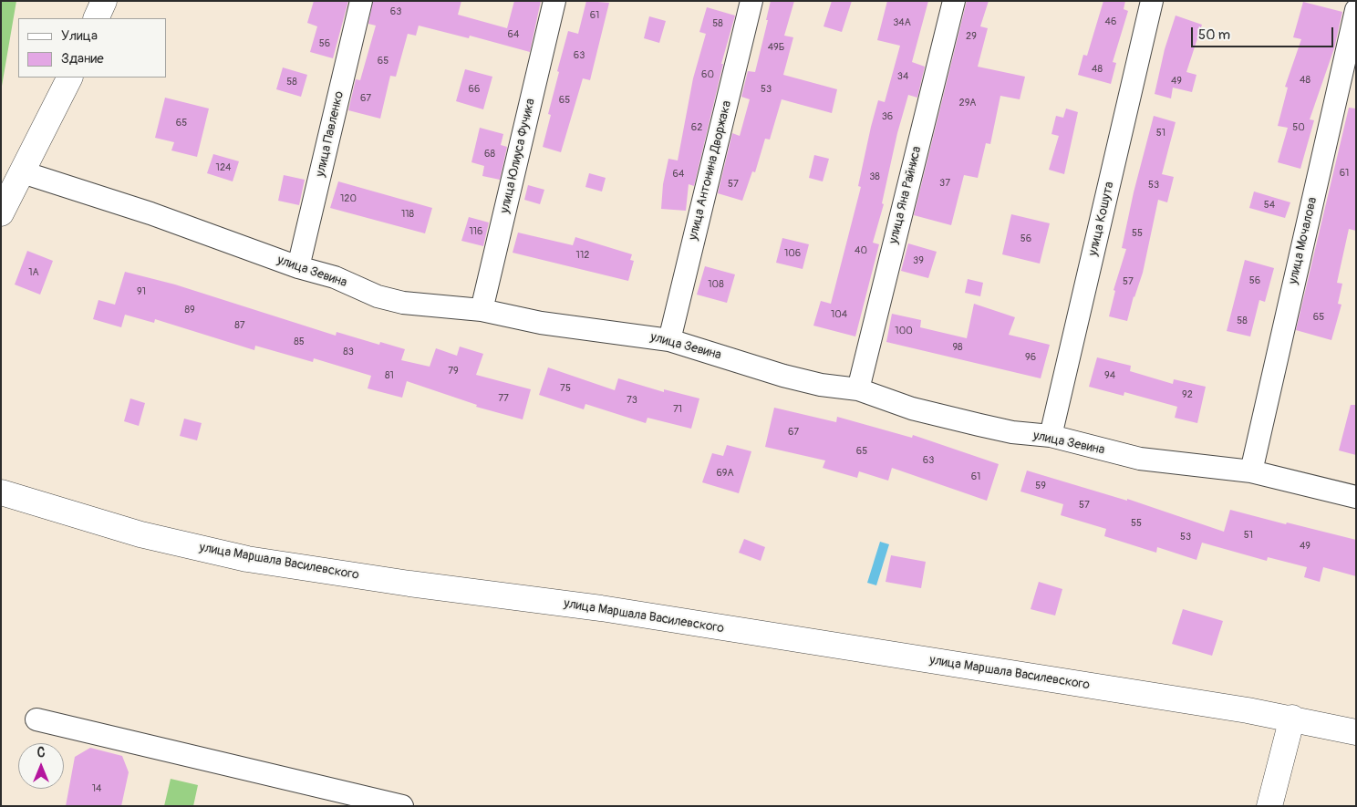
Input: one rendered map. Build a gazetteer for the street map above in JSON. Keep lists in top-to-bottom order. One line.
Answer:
{"streets":{"main road":["улица Маршала Василевского"],"street":["улица Павленко","улица Юлиуса Фучика","улица Антонина Дворжака","улица Яна Райниса","улица Кошута","улица Мочалова","улица Зевина"]},"crossings":[["улица Павленко","улица Зевина"],["улица Юлиуса Фучика","улица Зевина"],["улица Антонина Дворжака","улица Зевина"],["улица Яна Райниса","улица Зевина"],["улица Кошута","улица Зевина"],["улица Мочалова","улица Зевина"]],"house_numbers":["63","61","46","34А","58","64","29","56","49Б","63","65","48","60","34","48","49","58","66","53","67","65","29А","36","65","62","50","51","68","124","61","64","38","37","57","53","120","54","118","116","55","56","40","106","112","39","1А","56","57","108","91","89","104","65","58","87","100","85","98","83","96","79","81","94","75","92","77","73","71","67","65","63","69А","61","59","57","55","51","53","49","14"],"legend":["Улица","Здание"],"scale_bar":"50 m","north":"top"}
